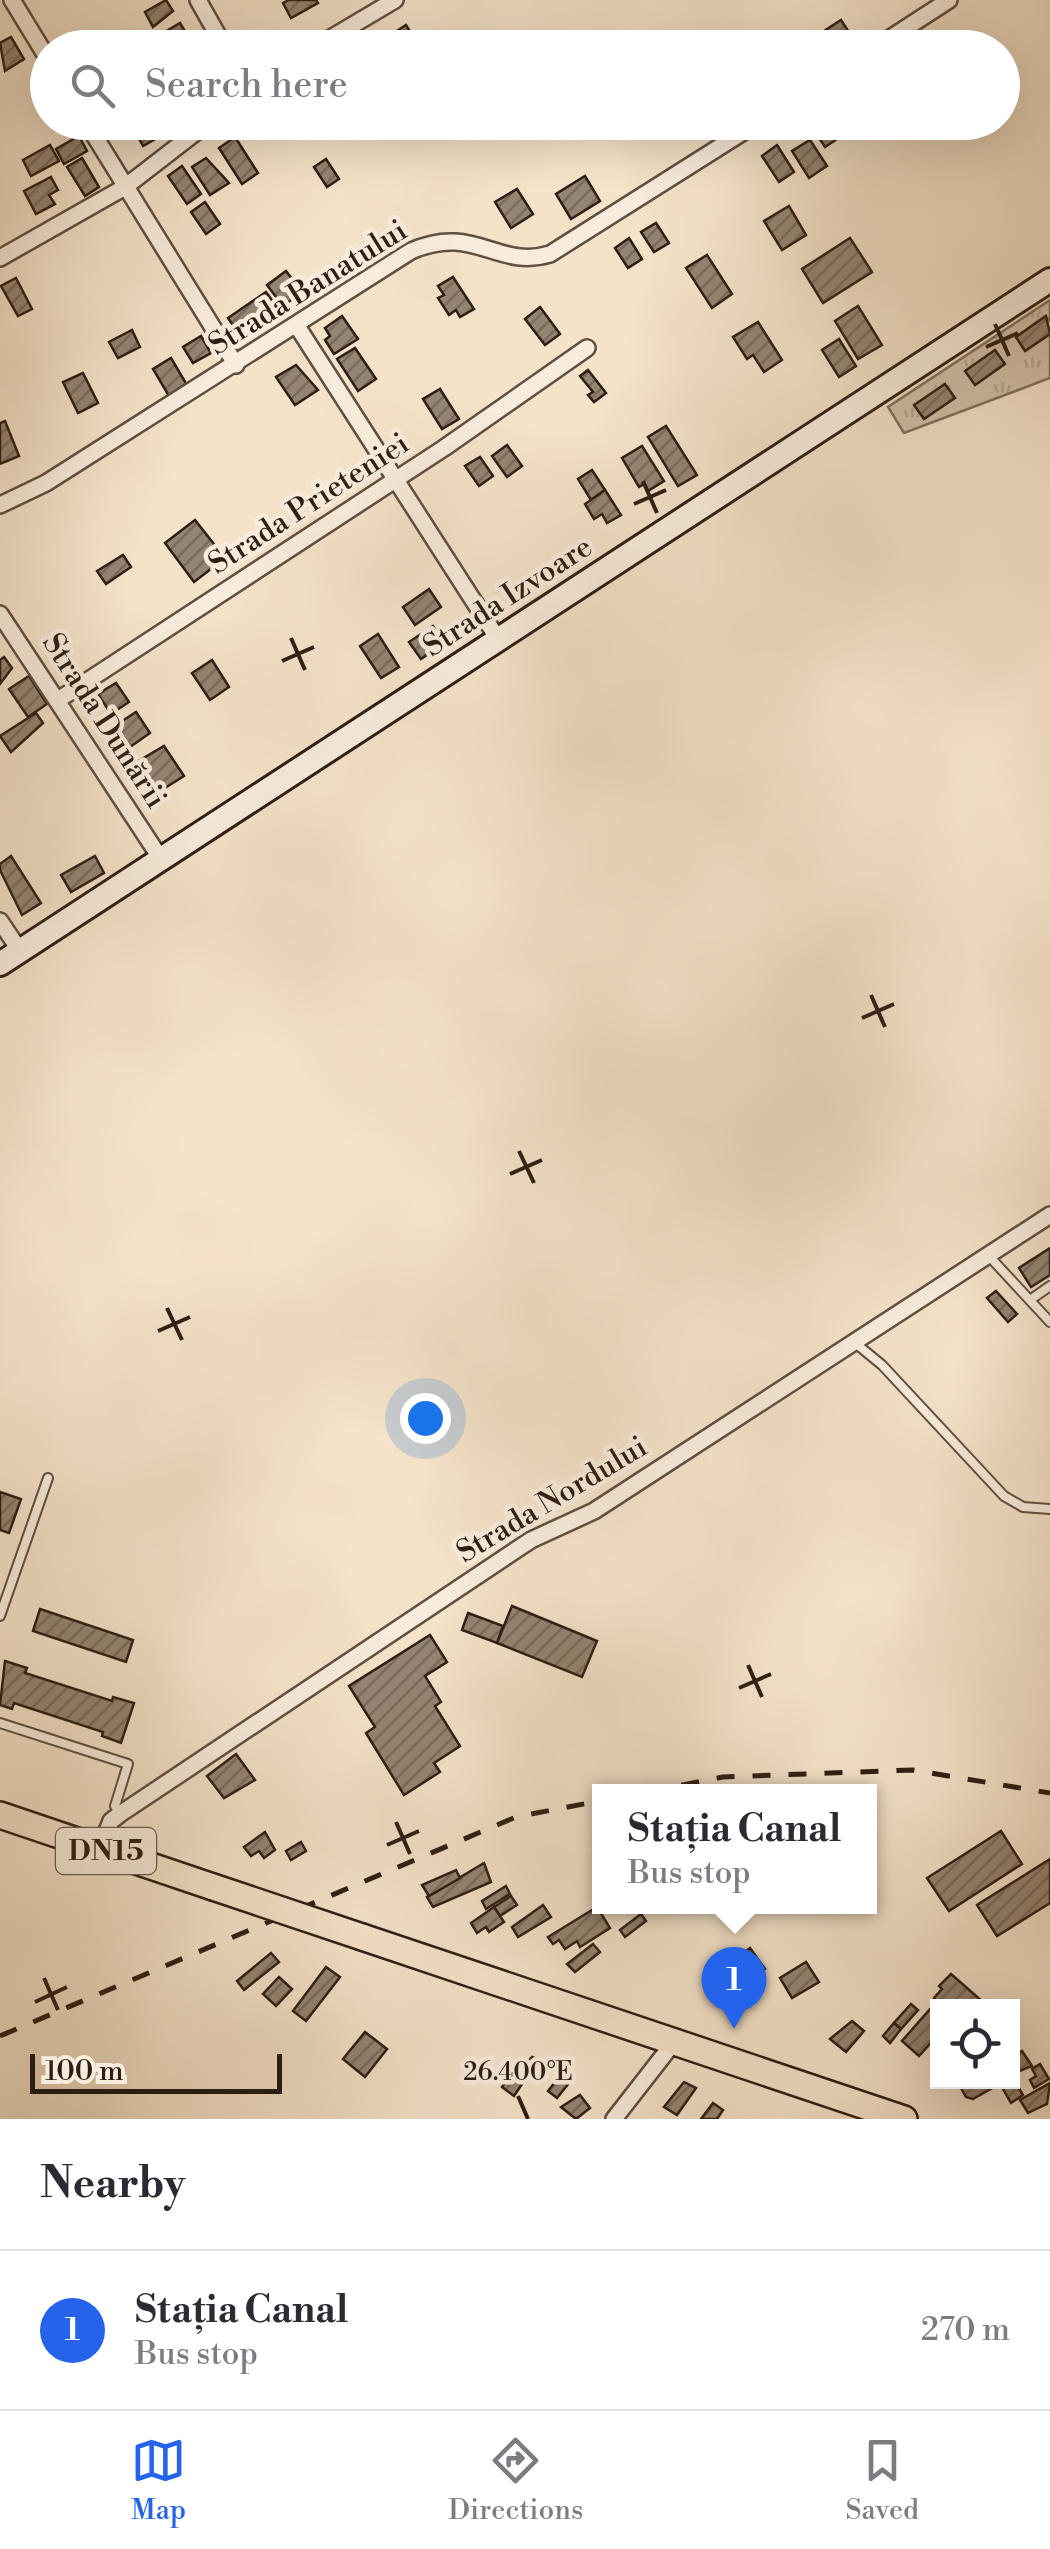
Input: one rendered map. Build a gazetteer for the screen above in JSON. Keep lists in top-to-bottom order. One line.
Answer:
{"streets":{"main road":["Strada Izvoare","DN15"],"street":["Strada Banatului","Strada Prieteniei","Strada Dunării","Strada Nordului"]},"crossings":[["Strada Prieteniei","Strada Dunării"],["Strada Izvoare","Strada Dunării"],["Strada Nordului","DN15"]],"scale_bar":"100 m","page":{"search":"Search here","popup":["Stația Canal","Bus stop"],"pins":"1","scale":"100 m","heading":"Nearby","list":[{"mark":"1","name":"Stația Canal","note":"Bus stop","value":"270 m"}],"nav":["Map","Directions","Saved"]},"coordinates":["26.400°E"]}
